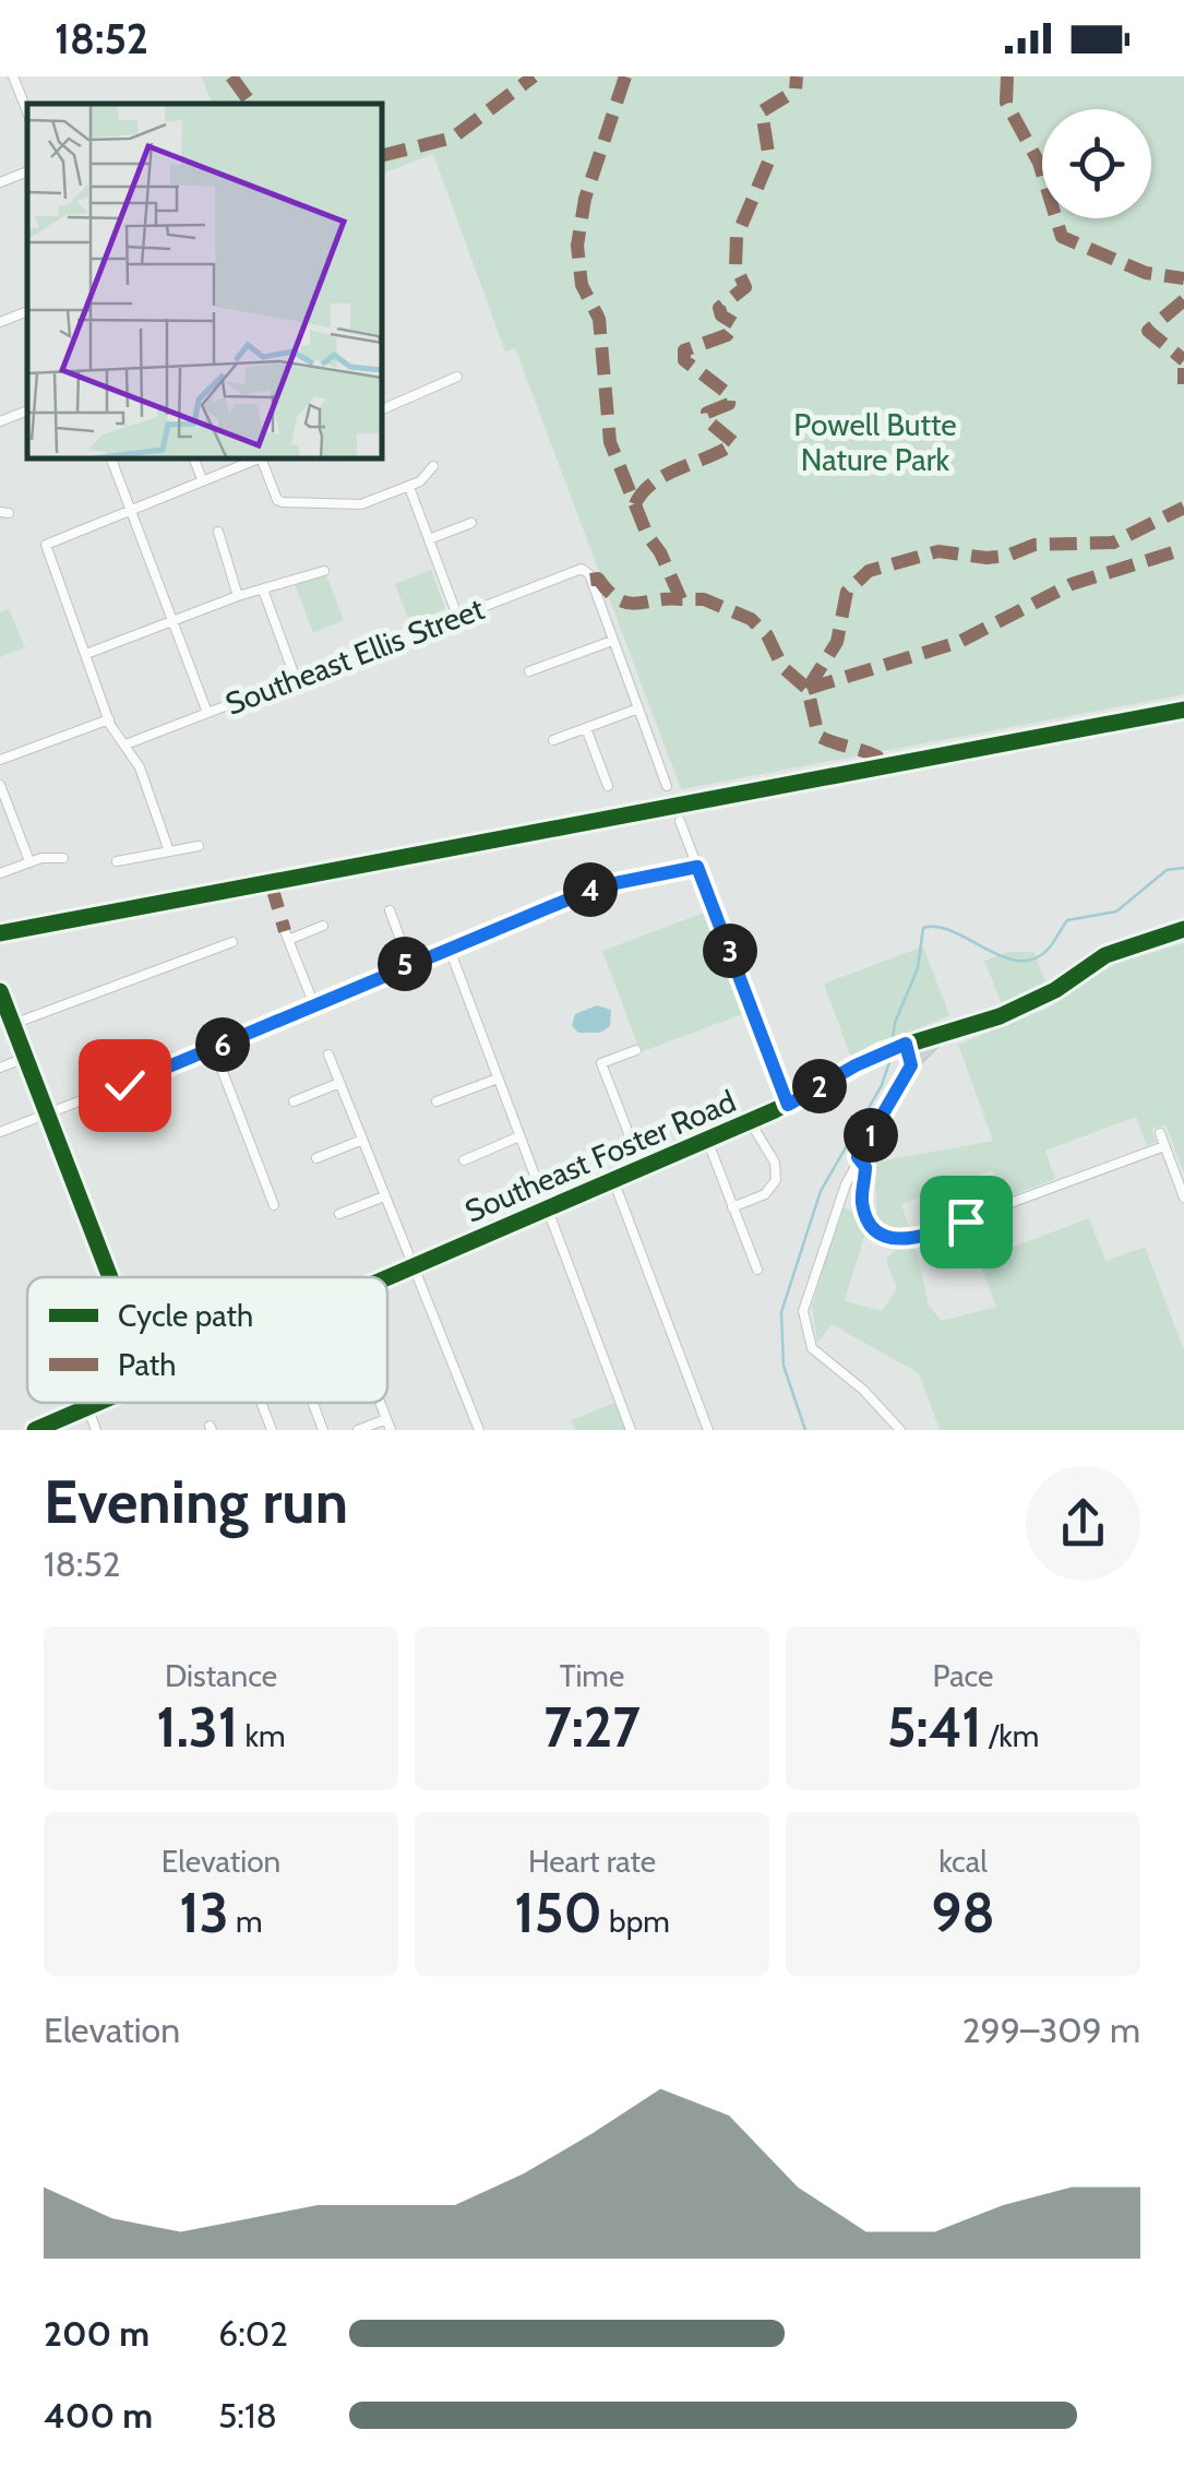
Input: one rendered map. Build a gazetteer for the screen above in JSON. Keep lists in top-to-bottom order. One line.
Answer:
{"streets":{"main road":["Southeast Foster Road"],"street":["Southeast Ellis Street"]},"parks":["Powell Butte Nature Park"],"legend":["Cycle path","Path"],"page":{"status":"18:52","pins":["4","3","5","6","2","1"],"heading":["Evening run","18:52"],"stats":[["Distance","1.31 km"],["Time","7:27"],["Pace","5:41 /km"],["Elevation","13 m"],["Heart rate","150 bpm"],["kcal","98"]],"chart":["Elevation","299–309 m"],"list":[{"name":"200 m","note":"6:02"},{"name":"400 m","note":"5:18"}]}}
